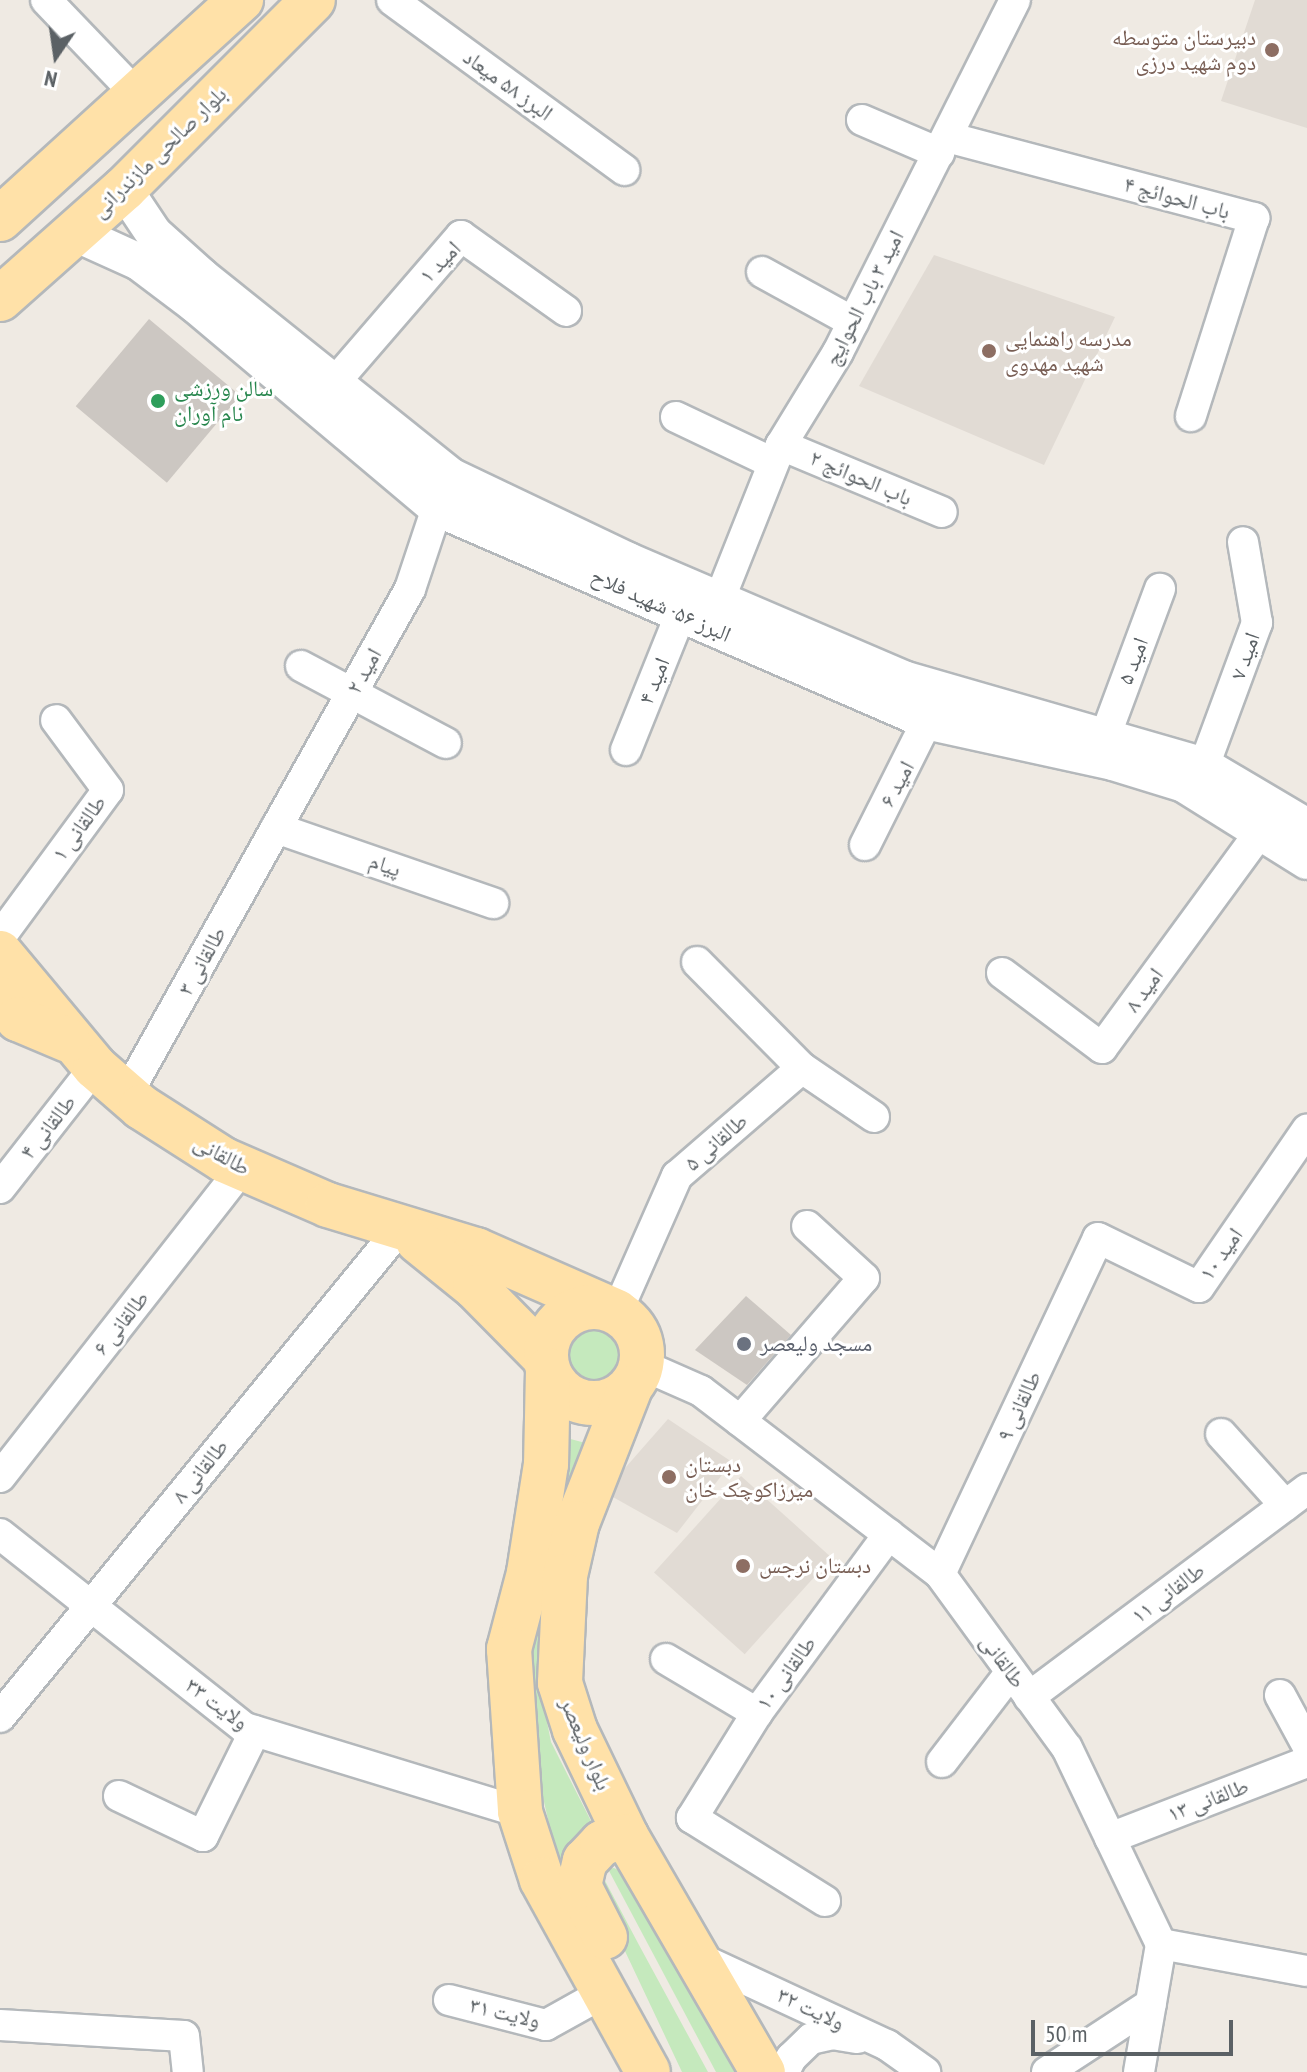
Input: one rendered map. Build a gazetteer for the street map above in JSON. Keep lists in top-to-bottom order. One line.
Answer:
{"streets":{"main road":["بلوار صالحی مازندرانی","طالقانی","بلوار ولیعصر"],"street":["البرز ۵۸ میعاد","باب الحوائج ۴","امید ۱","امید ۳ باب الحوایج","باب الحوائج ۲","البرز ۵۶- شهید فلاح","امید ۷","امید ۵","امید ۲","امید ۴","امید ۶","طالقانی ۱","پیام","طالقانی ۳","امید ۸","طالقانی ۴","طالقانی ۵","امید ۱۰","طالقانی ۶","طالقانی ۹","طالقانی ۸","طالقانی ۱۱","طالقانی ۱۰","ولایت ٣۳","طالقانی ۱۳","ولایت ۳۲","ولایت ۳۱"]},"crossings":[["بلوار صالحی مازندرانی","البرز ۵۶- شهید فلاح"],["باب الحوائج ۴","امید ۳ باب الحوایج"],["امید ۱","البرز ۵۶- شهید فلاح"],["امید ۳ باب الحوایج","باب الحوائج ۲"],["امید ۳ باب الحوایج","البرز ۵۶- شهید فلاح"],["البرز ۵۶- شهید فلاح","امید ۷"],["البرز ۵۶- شهید فلاح","امید ۵"],["البرز ۵۶- شهید فلاح","امید ۲"],["البرز ۵۶- شهید فلاح","امید ۴"],["البرز ۵۶- شهید فلاح","امید ۶"],["البرز ۵۶- شهید فلاح","امید ۸"],["امید ۲","پیام"],["امید ۲","طالقانی ۳"],["پیام","طالقانی ۳"],["طالقانی ۳","طالقانی ۴"],["طالقانی ۳","طالقانی"],["طالقانی ۴","طالقانی"],["طالقانی ۵","طالقانی"],["طالقانی ۵","بلوار ولیعصر"],["طالقانی","طالقانی ۶"],["طالقانی","طالقانی ۹"],["طالقانی","طالقانی ۸"],["طالقانی","طالقانی ۱۱"],["طالقانی","طالقانی ۱۰"],["طالقانی","بلوار ولیعصر"],["طالقانی","طالقانی ۱۳"],["امید ۱۰","طالقانی ۹"],["طالقانی ۸","ولایت ٣۳"],["بلوار ولیعصر","ولایت ۳۲"]],"places":["دبیرستان متوسطه دوم شهید درزی","مدرسه راهنمایی شهید مهدوی","سالن ورزشی نام آوران","مسجد ولیعصر","دبستان میرزاکوچک خان","دبستان نرجس"],"scale_bar":"50 m","north":"bottom"}
